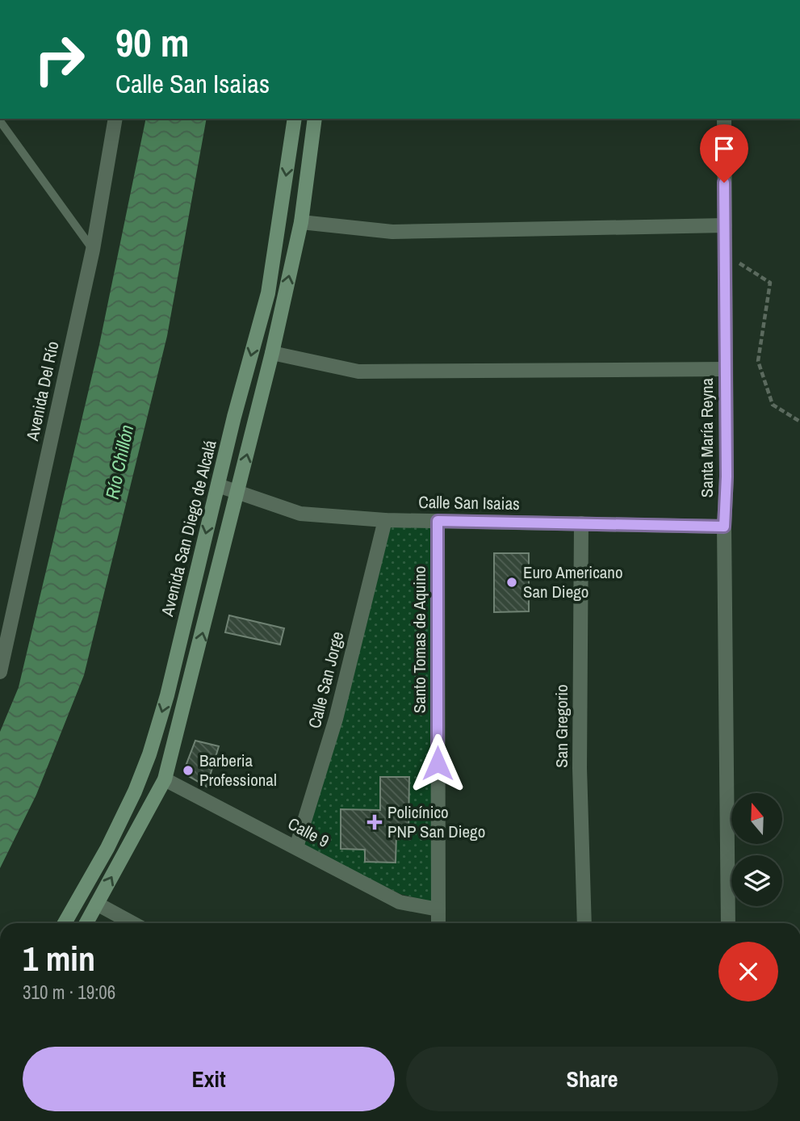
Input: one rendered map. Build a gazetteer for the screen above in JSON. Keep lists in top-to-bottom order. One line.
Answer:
{"streets":{"main road":["Avenida San Diego de Alcalá"],"street":["Avenida Del Río","Santa María Reyna","Calle San Isaias","Santo Tomas de Aquino","Calle San Jorge","San Gregorio","Calle 9"]},"crossings":[["Santa María Reyna","Calle San Isaias"],["Calle San Isaias","Avenida San Diego de Alcalá"],["Calle San Isaias","Santo Tomas de Aquino"],["Calle San Isaias","Calle San Jorge"],["Calle San Isaias","San Gregorio"],["Santo Tomas de Aquino","Calle 9"],["Calle San Jorge","Calle 9"]],"water":["Río Chillón"],"places":{"other":["Euro Americano San Diego","Barberia Professional"],"health":["Policínico PNP San Diego"]},"north":"top","page":{"turn":["90 m","Calle San Isaias"],"heading":["1 min","310 m · 19:06"],"buttons":["Exit","Share"]}}
